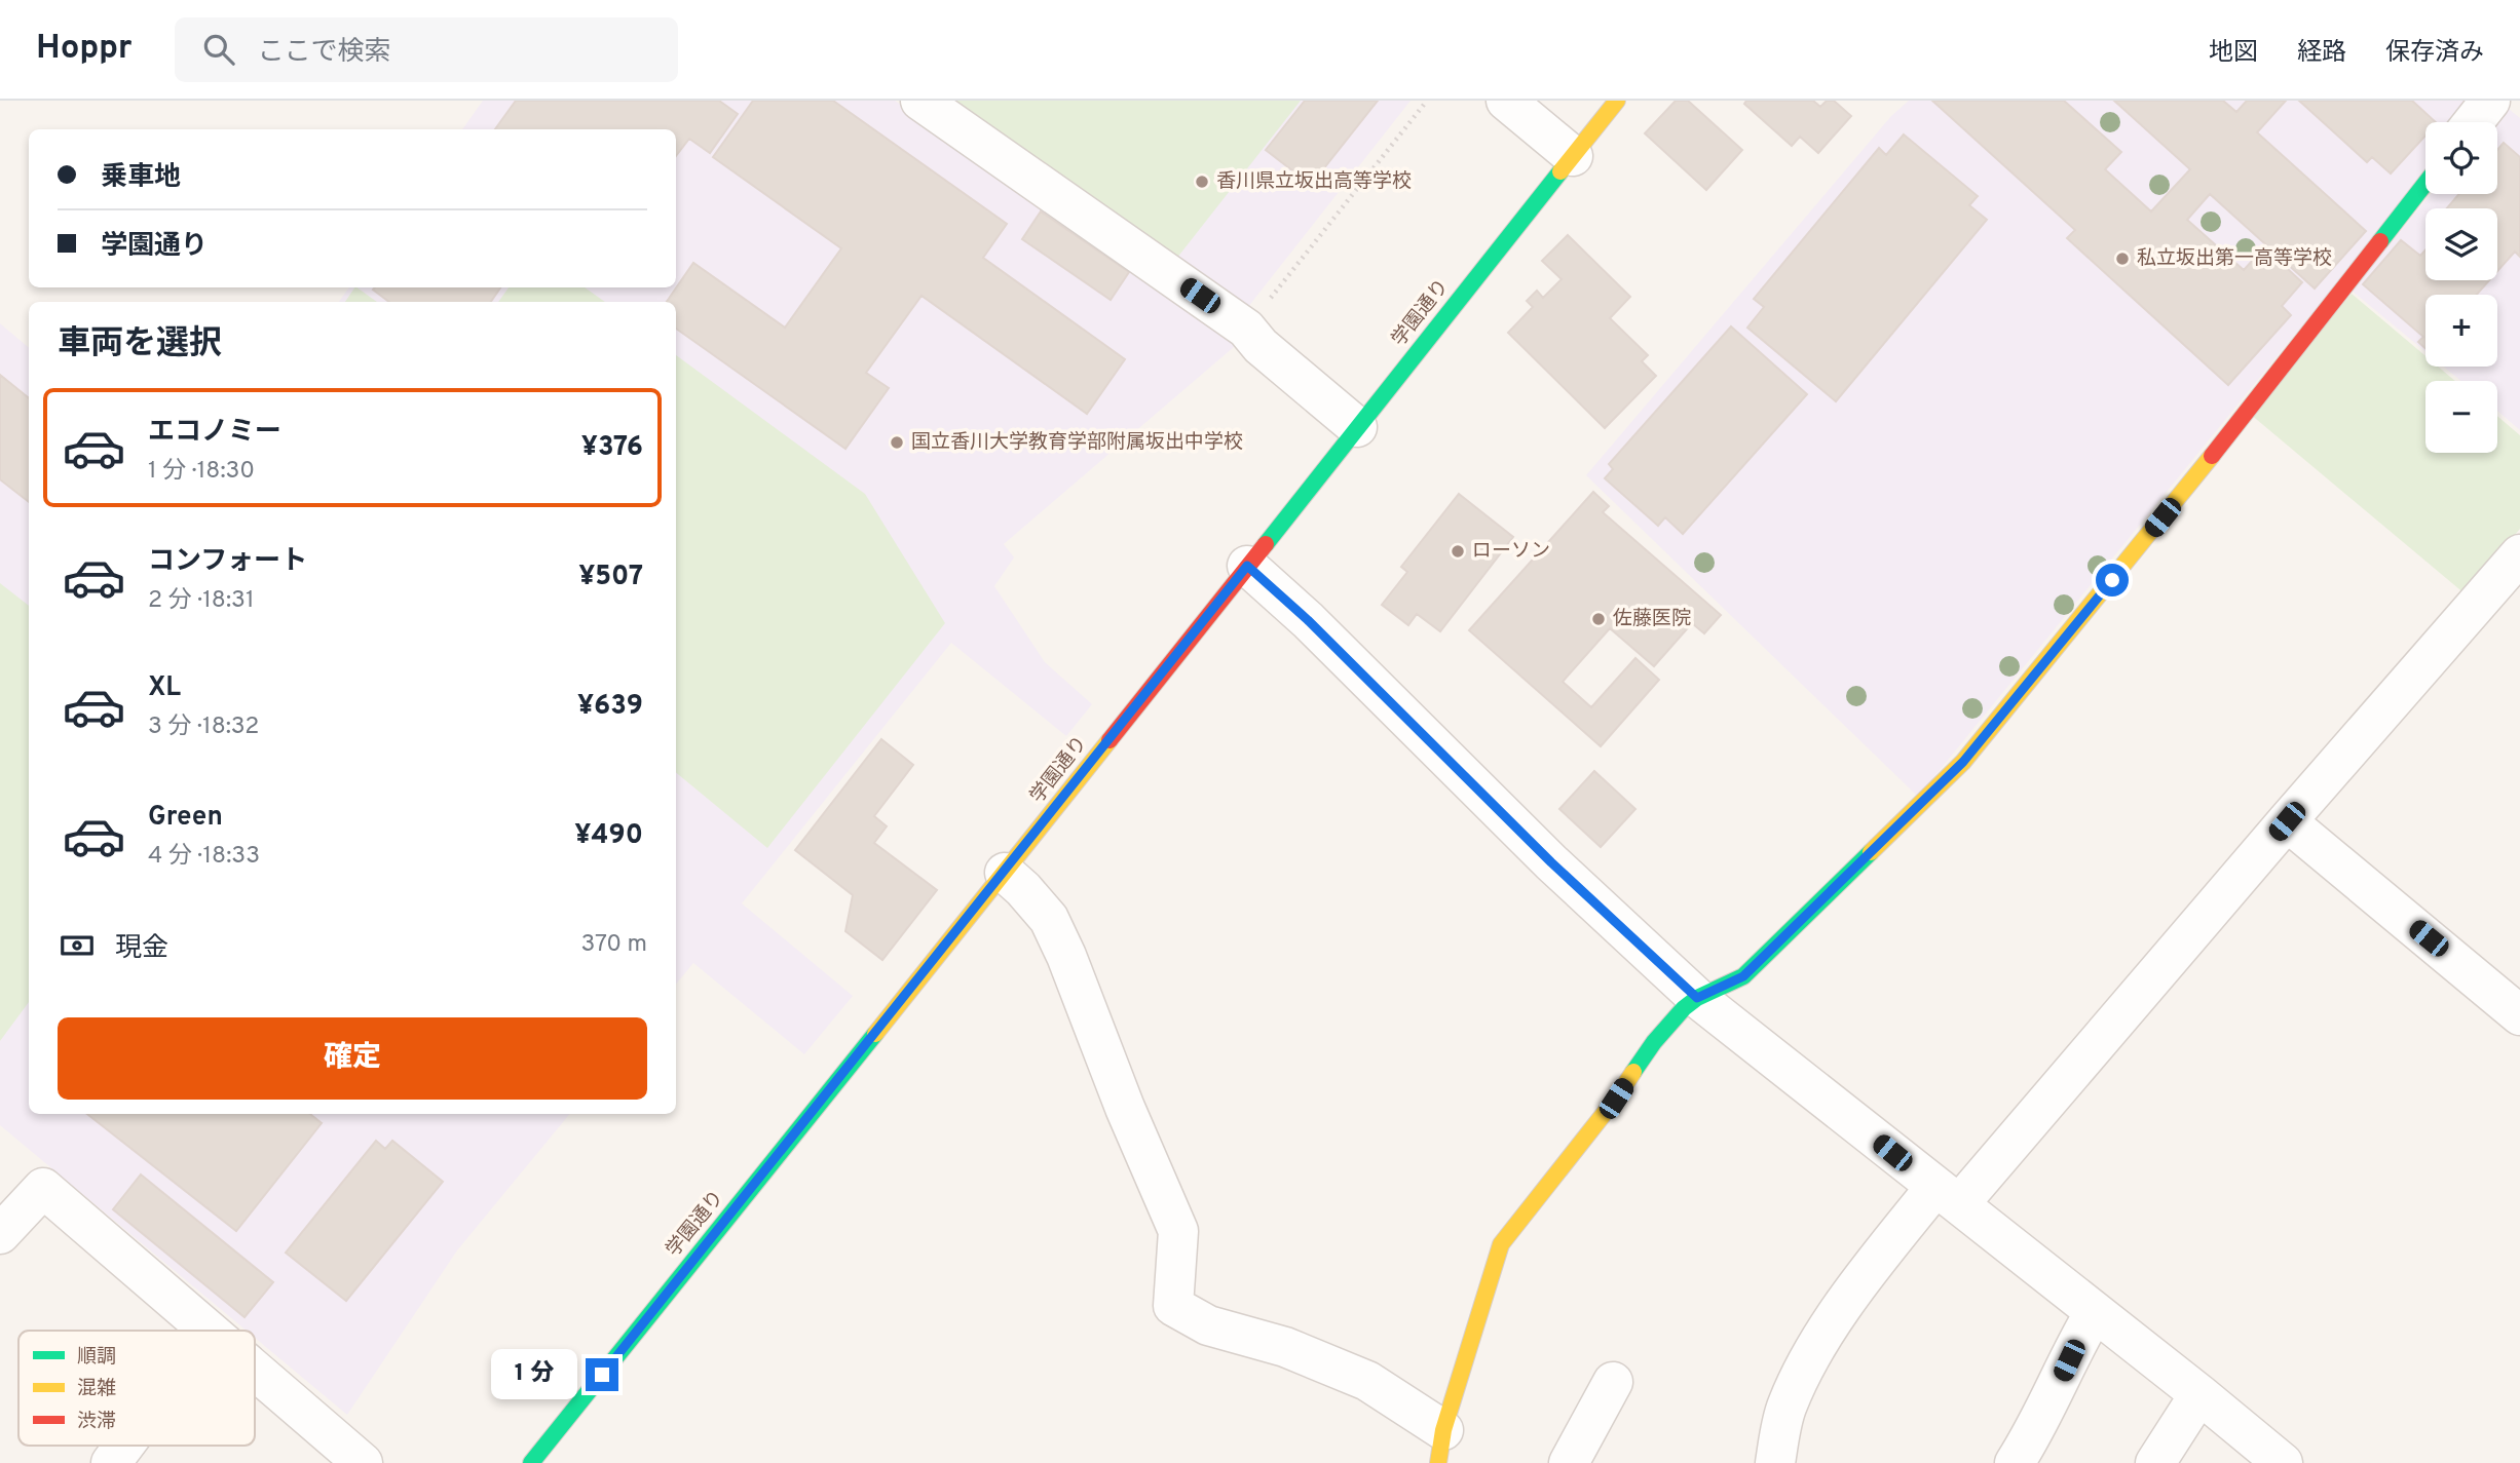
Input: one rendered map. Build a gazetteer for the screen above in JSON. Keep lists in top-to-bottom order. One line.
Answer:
{"streets":{"street":["学園通り"]},"places":["香川県立坂出高等学校","私立坂出第一高等学校","国立香川大学教育学部附属坂出中学校","ローソン","佐藤医院"],"legend":["順調","混雑","渋滞"],"page":{"header":"Hoppr","search":"ここで検索","nav":["地図","経路","保存済み"],"map_buttons":["+","−"],"banner":["乗車地","学園通り"],"heading":"車両を選択","list":[{"name":"エコノミー","note":"1 分 · 18:30","value":"¥376"},{"name":"コンフォート","note":"2 分 · 18:31","value":"¥507"},{"name":"XL","note":"3 分 · 18:32","value":"¥639"},{"name":"Green","note":"4 分 · 18:33","value":"¥490"}],"pay":["現金","370 m"],"buttons":"確定","bubble":"1 分"}}
